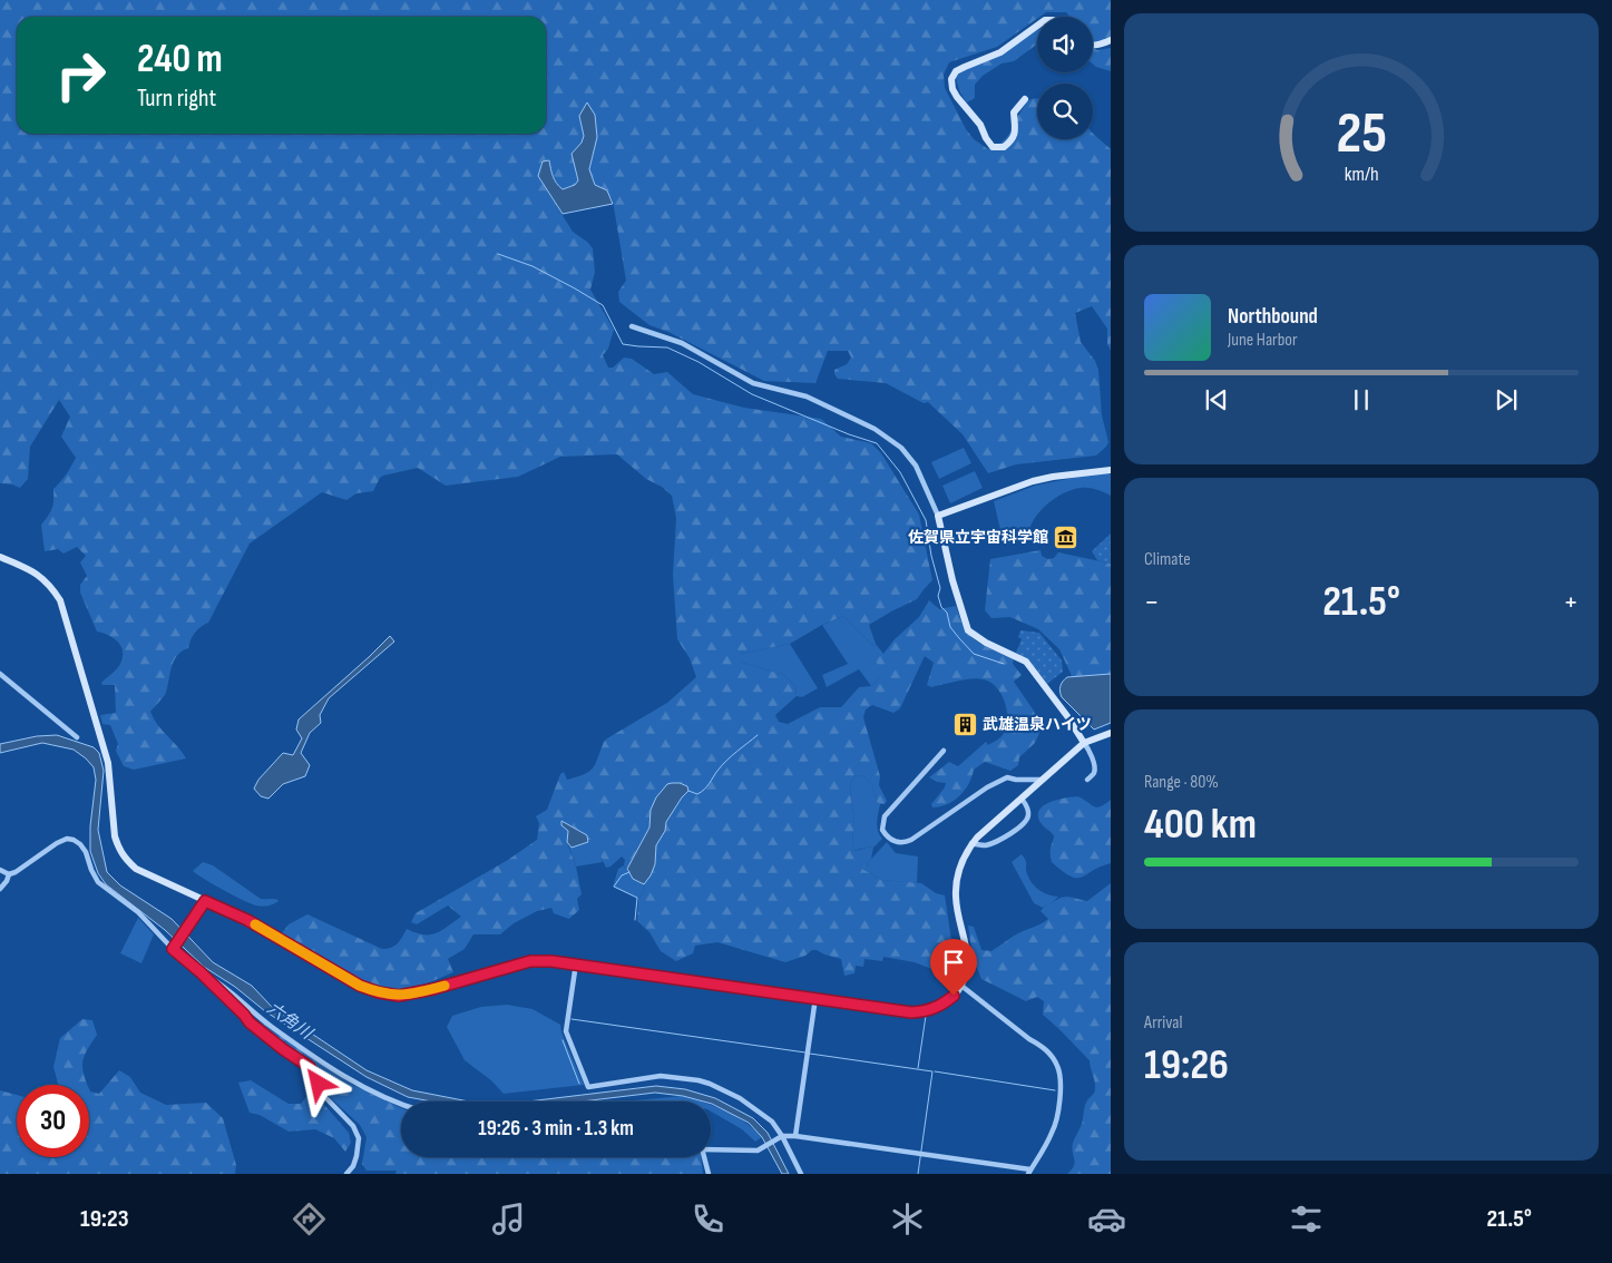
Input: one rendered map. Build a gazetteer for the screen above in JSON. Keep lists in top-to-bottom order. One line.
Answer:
{"water":["六角川"],"places":{"museum":["佐賀県立宇宙科学館"],"building":["武雄温泉ハイツ"]},"page":{"turn":["240 m","Turn right"],"song":["Northbound","June Harbor"],"tile":["Climate",["Range · 80%","400 km"],["Arrival","19:26"]],"heat":["−","21.5°","+"],"limit":"30","trip":"19:26 · 3 min · 1.3 km","tabs":["19:23","21.5°"],"gauge":["25","km/h"]}}
